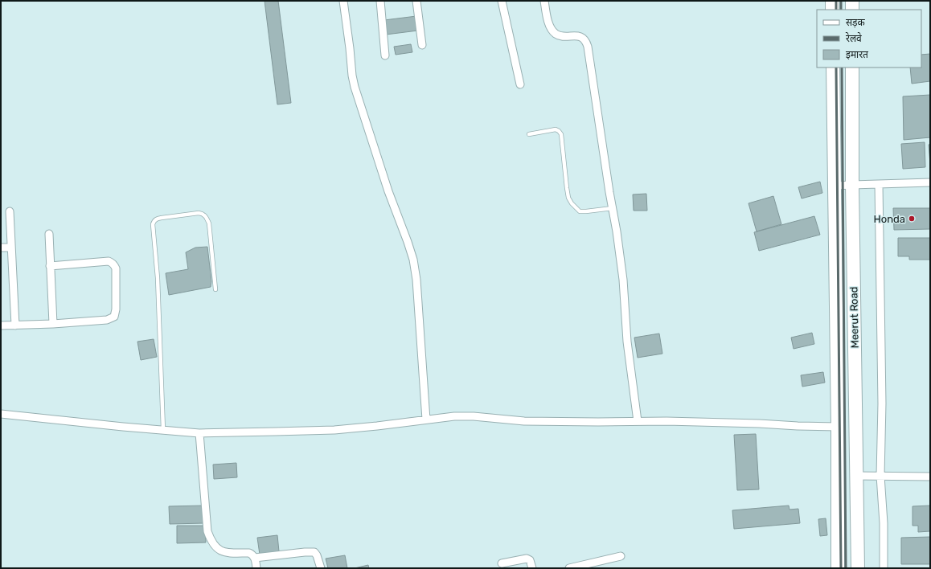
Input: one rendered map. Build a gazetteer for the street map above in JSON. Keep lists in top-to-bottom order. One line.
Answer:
{"streets":{"highway":["Meerut Road"]},"places":["Honda"],"legend":["सड़क","रेलवे","इमारत"]}
